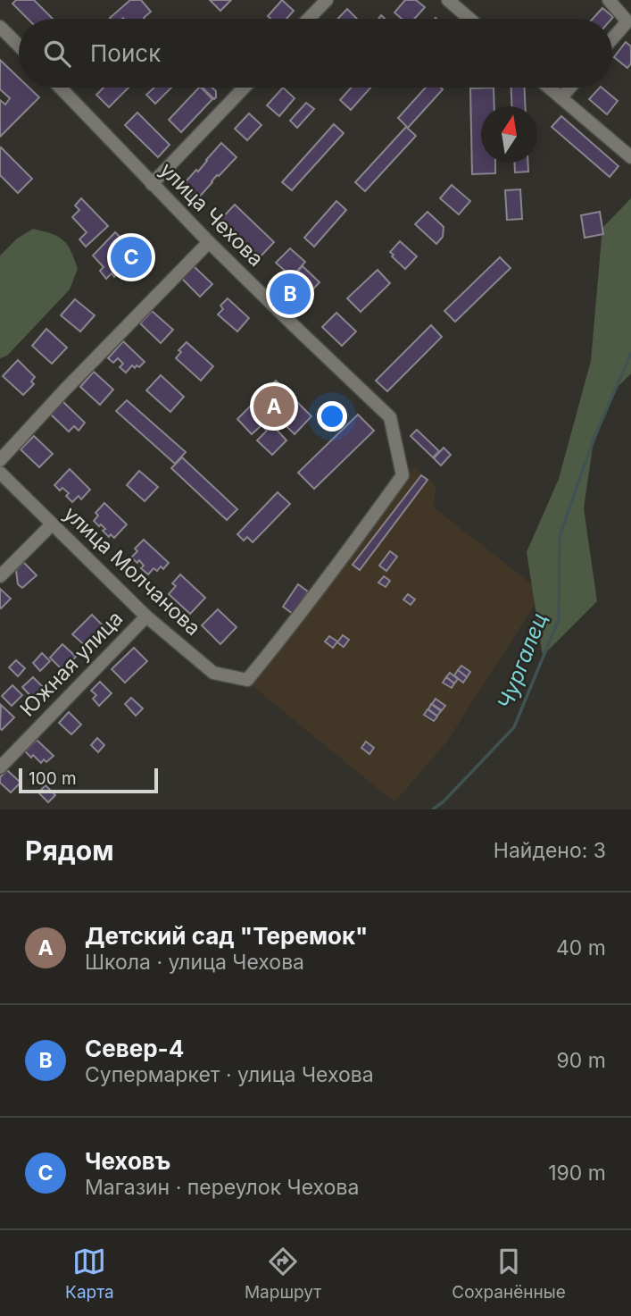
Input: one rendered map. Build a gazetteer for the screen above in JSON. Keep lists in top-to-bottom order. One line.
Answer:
{"streets":{"street":["улица Чехова","улица Молчанова","Южная улица"]},"crossings":[["улица Чехова","улица Молчанова"],["улица Молчанова","Южная улица"]],"water":["Чургалец"],"scale_bar":"100 m","north":"top","page":{"search":"Поиск","pins":["C","B","A"],"scale":"100 m","heading":["Рядом","Найдено: 3"],"list":[{"mark":"A","name":"Детский сад \"Теремок\"","note":"Школа · улица Чехова","value":"40 m"},{"mark":"B","name":"Север-4","note":"Супермаркет · улица Чехова","value":"90 m"},{"mark":"C","name":"Чеховъ","note":"Магазин · переулок Чехова","value":"190 m"}],"nav":["Карта","Маршрут","Сохранённые"]}}
